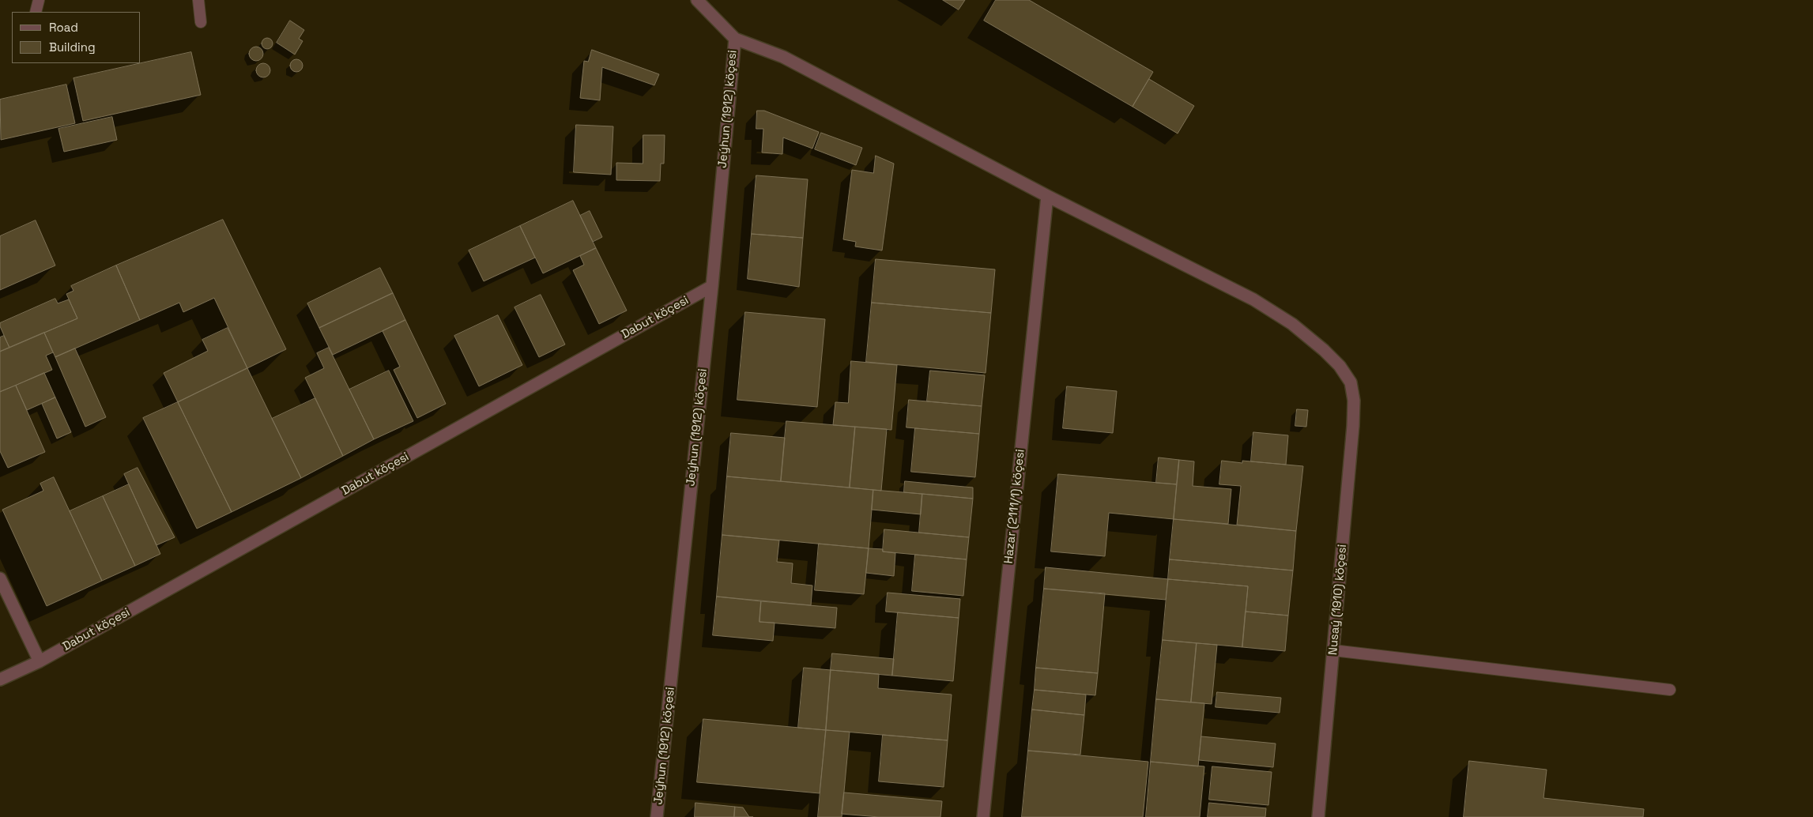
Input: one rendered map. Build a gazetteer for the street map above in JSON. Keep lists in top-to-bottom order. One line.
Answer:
{"streets":{"street":["Jeýhun (1912) köçesi","Dabut köçesi","Hazar (2111/1) köçesi","Nusaý (1910) köçesi"]},"crossings":[["Jeýhun (1912) köçesi","Dabut köçesi"],["Hazar (2111/1) köçesi","Nusaý (1910) köçesi"]],"legend":["Road","Building"]}
